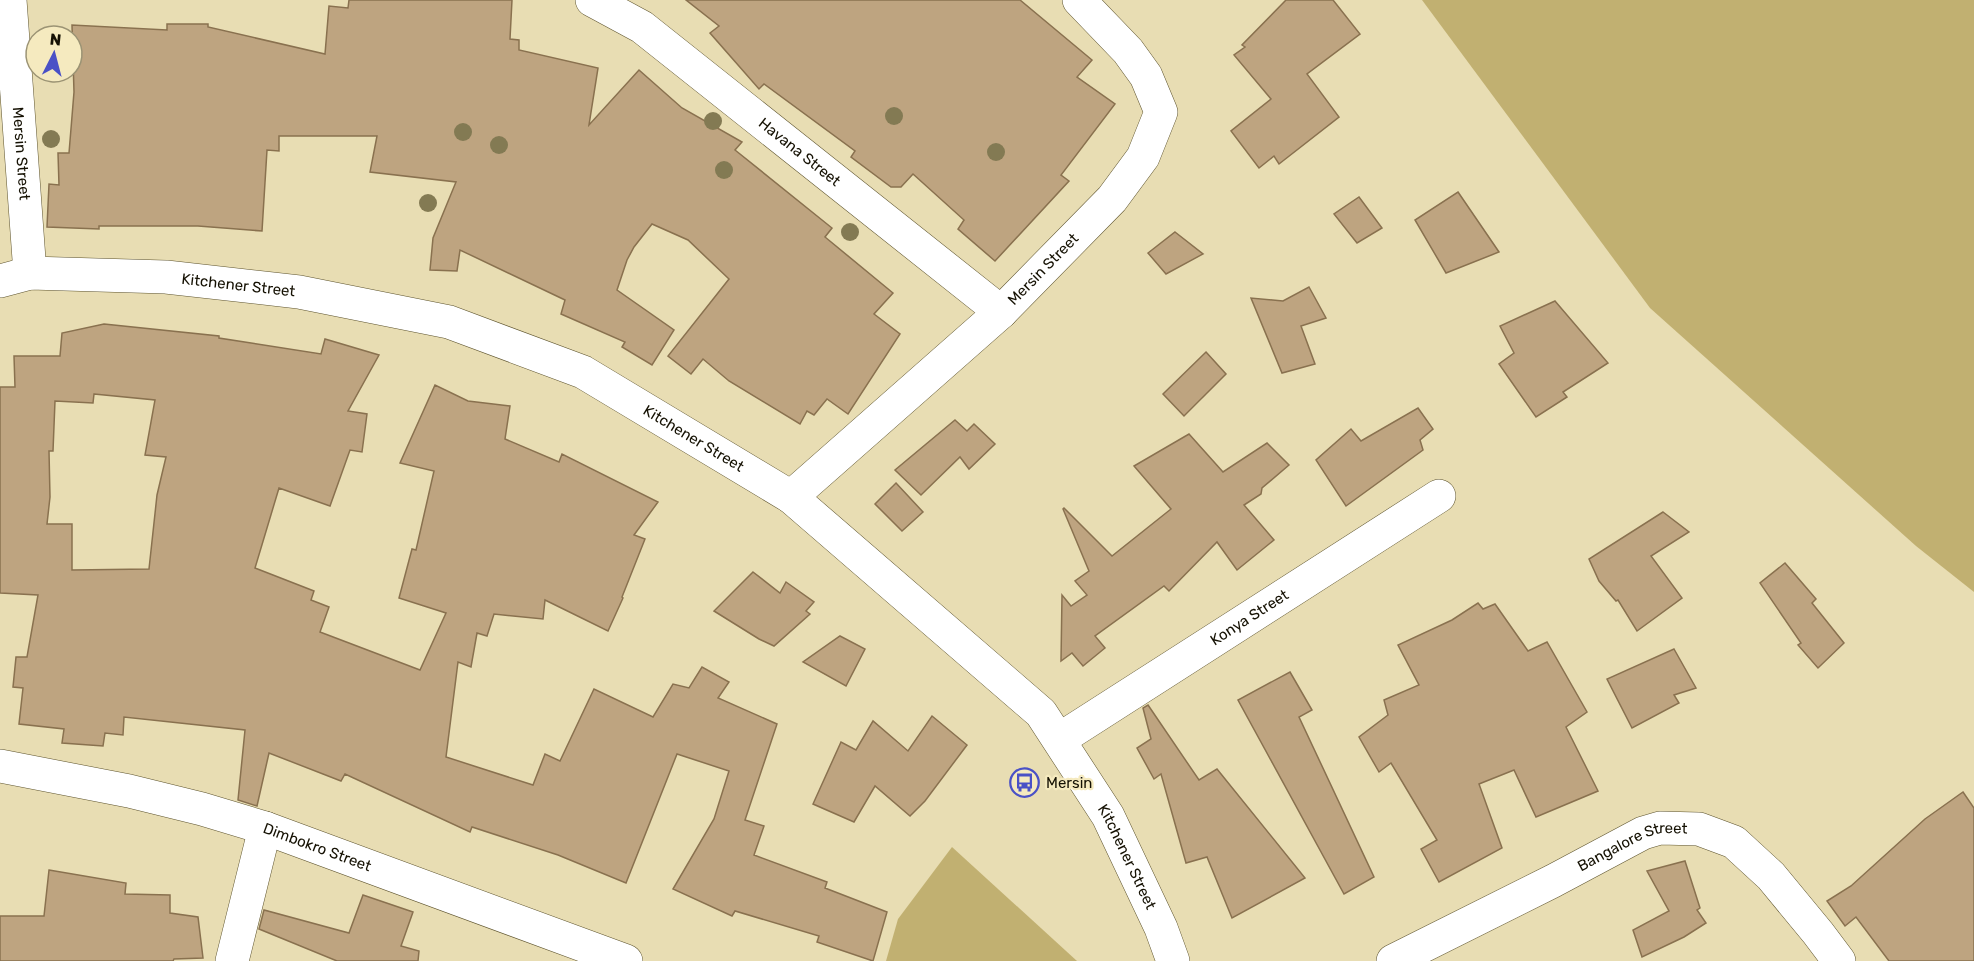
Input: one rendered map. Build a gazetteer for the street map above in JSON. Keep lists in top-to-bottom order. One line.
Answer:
{"streets":{"street":["Havana Street","Mersin Street","Kitchener Street","Konya Street","Dimbokro Street","Bangalore Street"]},"crossings":[["Havana Street","Mersin Street"],["Mersin Street","Kitchener Street"],["Kitchener Street","Konya Street"]],"places":{"bus stop":["Mersin"]},"north":"top"}
